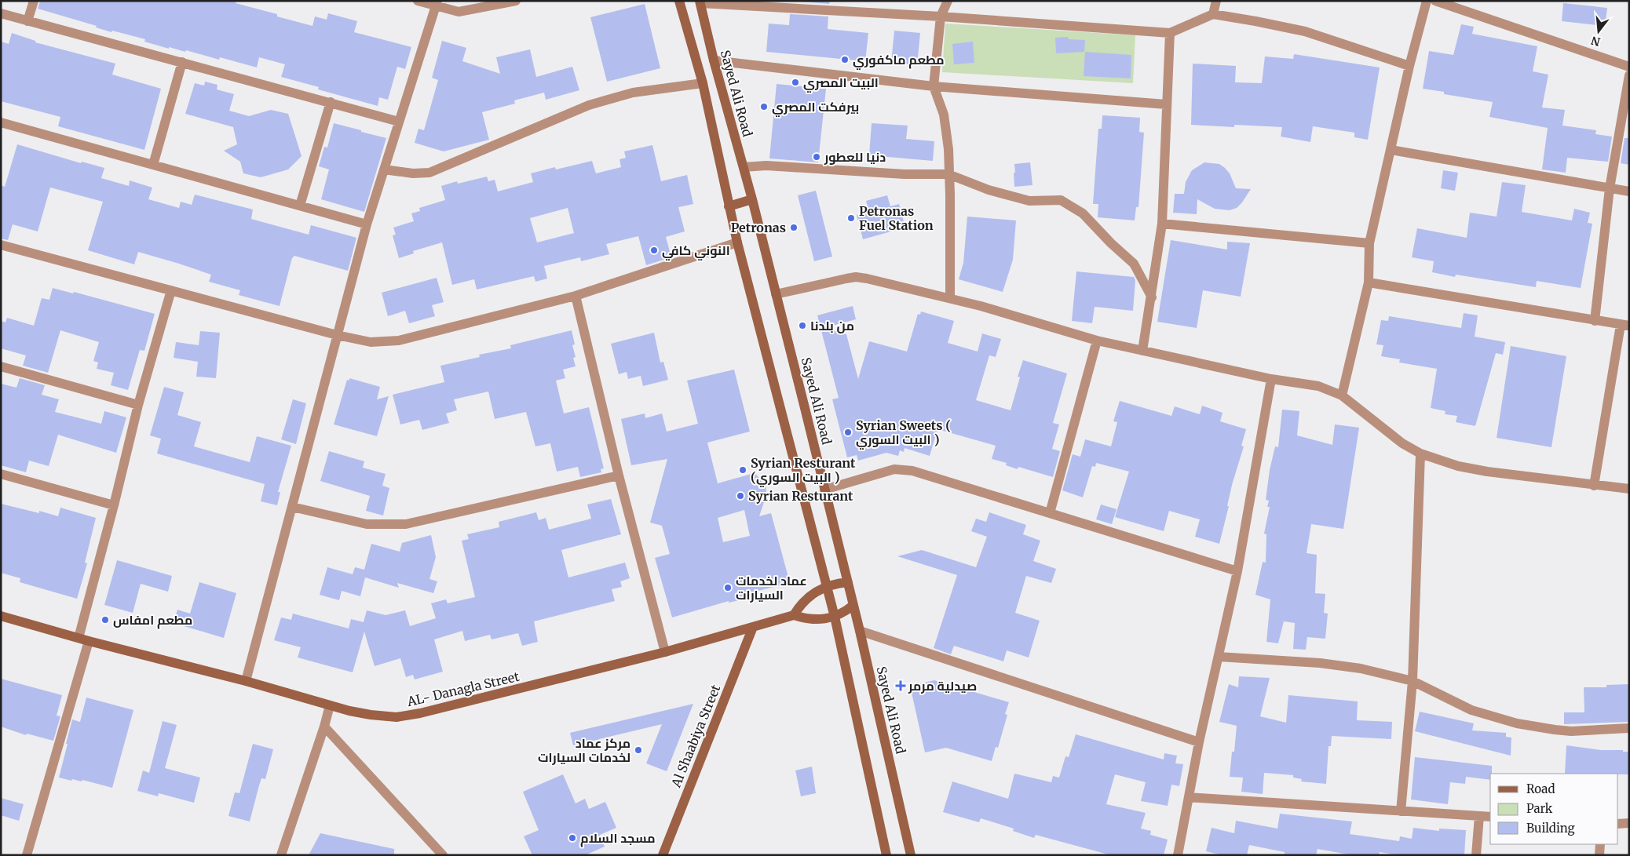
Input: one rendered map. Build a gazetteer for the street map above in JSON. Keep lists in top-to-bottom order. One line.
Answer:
{"streets":{"main road":["Sayed Ali Road","AL- Danagla Street","Al Shaabiya Street"]},"crossings":[["AL- Danagla Street","Al Shaabiya Street"]],"places":{"other":["مطعم ماكفوري","البيت المصري","بيرفكت المصري","دنيا للعطور","Petronas Fuel Station","Petronas","النوني كافي","من بلدنا","Syrian Sweets ( البيت السوري )","Syrian Resturant (البيت السوري )","Syrian Resturant","عماد لخدمات السيارات","مطعم امفاس","مركز عماد لخدمات السيارات","مسجد السلام"],"health":["صيدلية مرمر"]},"legend":["Road","Park","Building"],"north":"bottom"}
